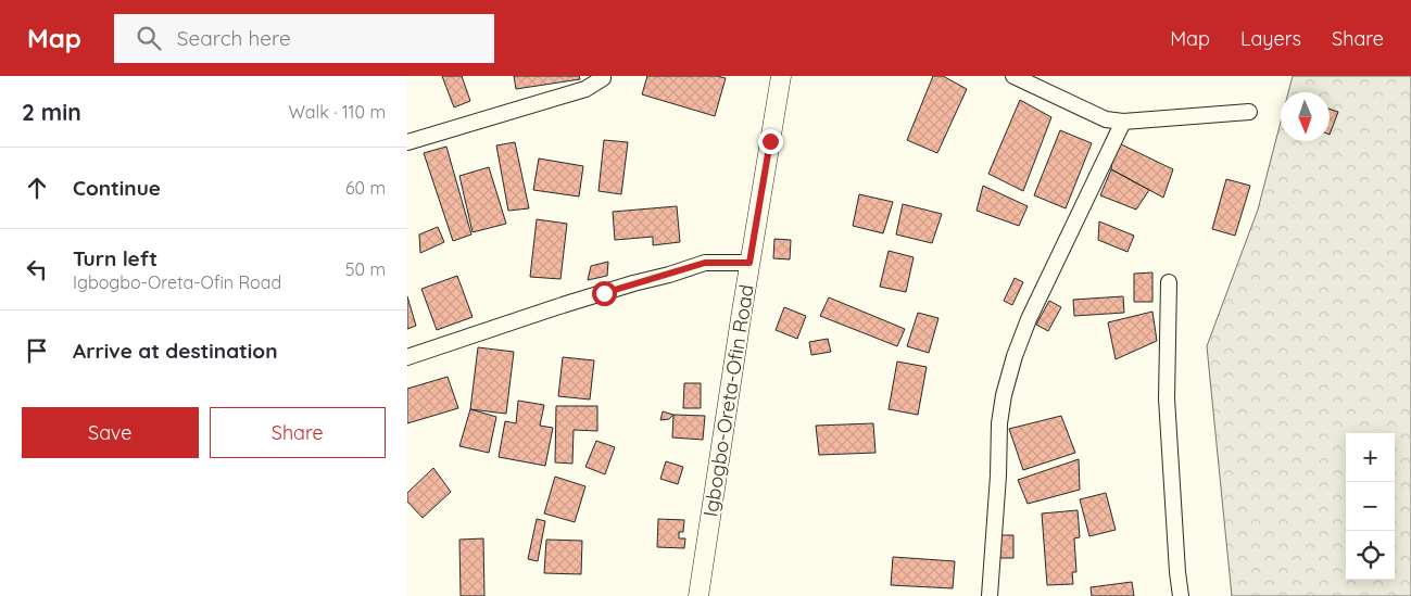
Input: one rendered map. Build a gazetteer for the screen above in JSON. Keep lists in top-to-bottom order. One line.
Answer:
{"streets":{"street":["Igbogbo-Oreta-Ofin Road"]},"north":"bottom","page":{"header":"Map","search":"Search here","nav":["Map","Layers","Share"],"heading":["2 min","Walk · 110 m"],"list":[["Continue","60 m"],["Turn left","Igbogbo-Oreta-Ofin Road","50 m"],"Arrive at destination"],"buttons":["Save","Share"],"map_buttons":["+","−"]}}
